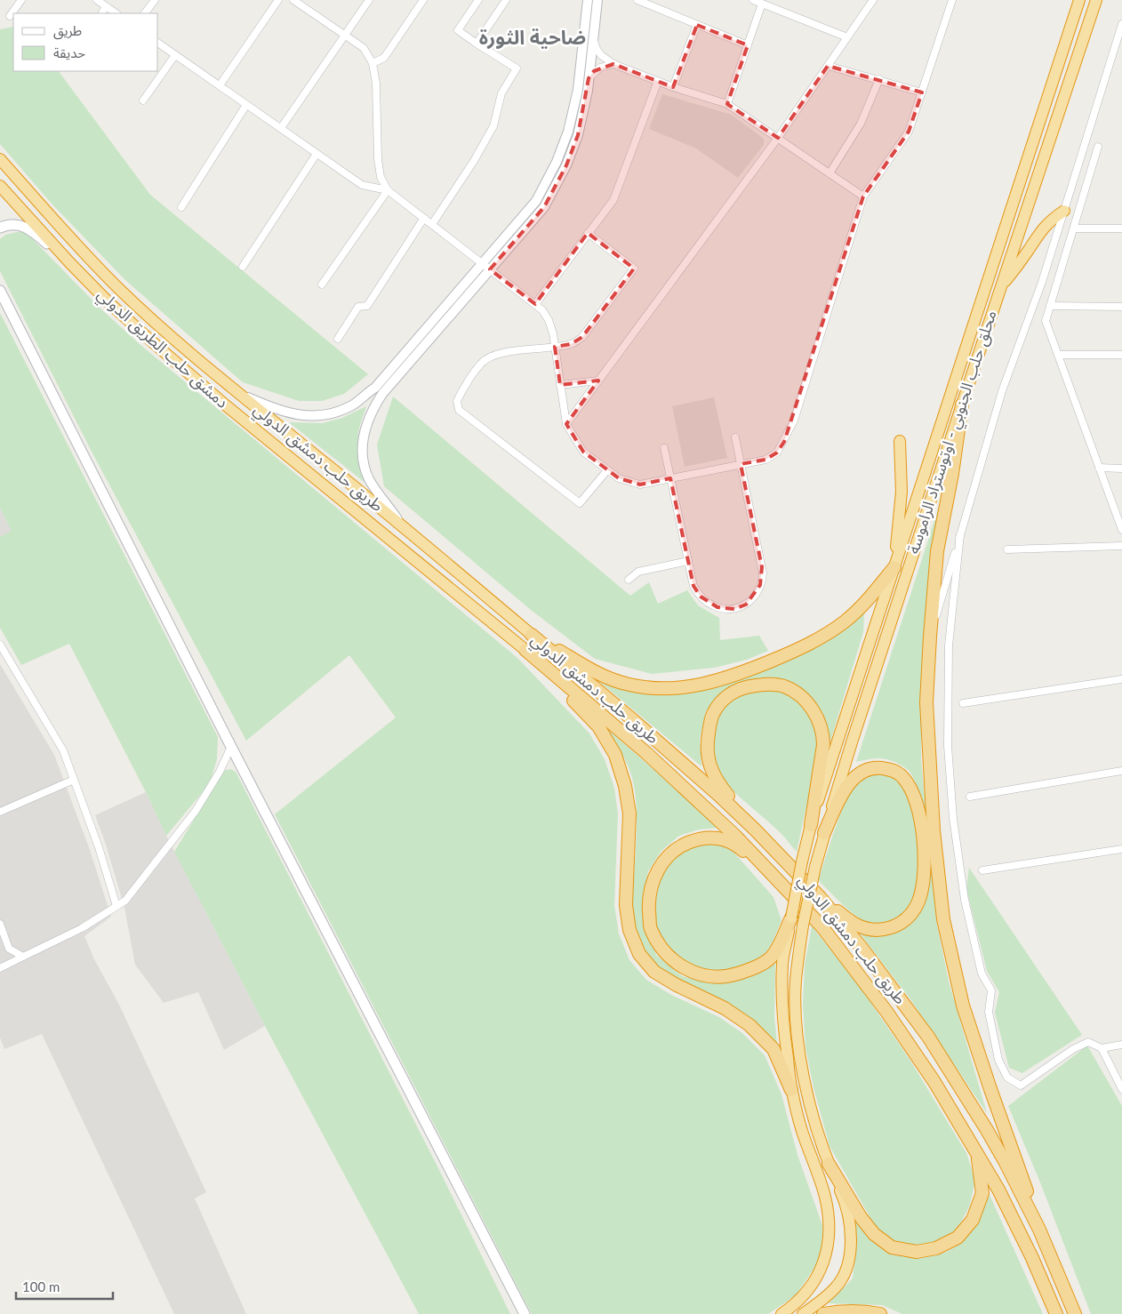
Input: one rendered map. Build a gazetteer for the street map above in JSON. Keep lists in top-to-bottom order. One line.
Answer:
{"streets":{"highway":["دمشق حلب الطريق الدولي","محلق حلب الجنوبي - اوتوستراد الراموسة","طريق حلب دمشق الدولي"]},"crossings":[["دمشق حلب الطريق الدولي","طريق حلب دمشق الدولي"]],"districts":["ضاحية الثورة"],"legend":["طريق","حديقة"],"scale_bar":"100 m"}
